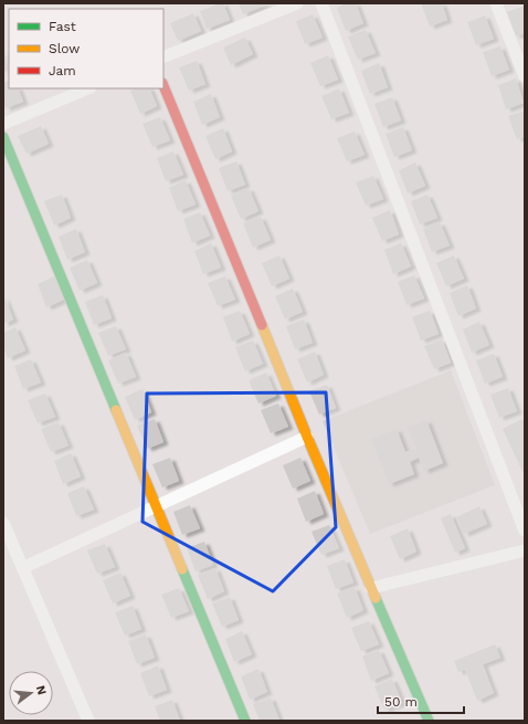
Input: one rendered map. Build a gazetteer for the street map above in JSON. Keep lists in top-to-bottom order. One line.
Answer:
{"legend":["Fast","Slow","Jam"],"scale_bar":"50 m","north":"right"}
